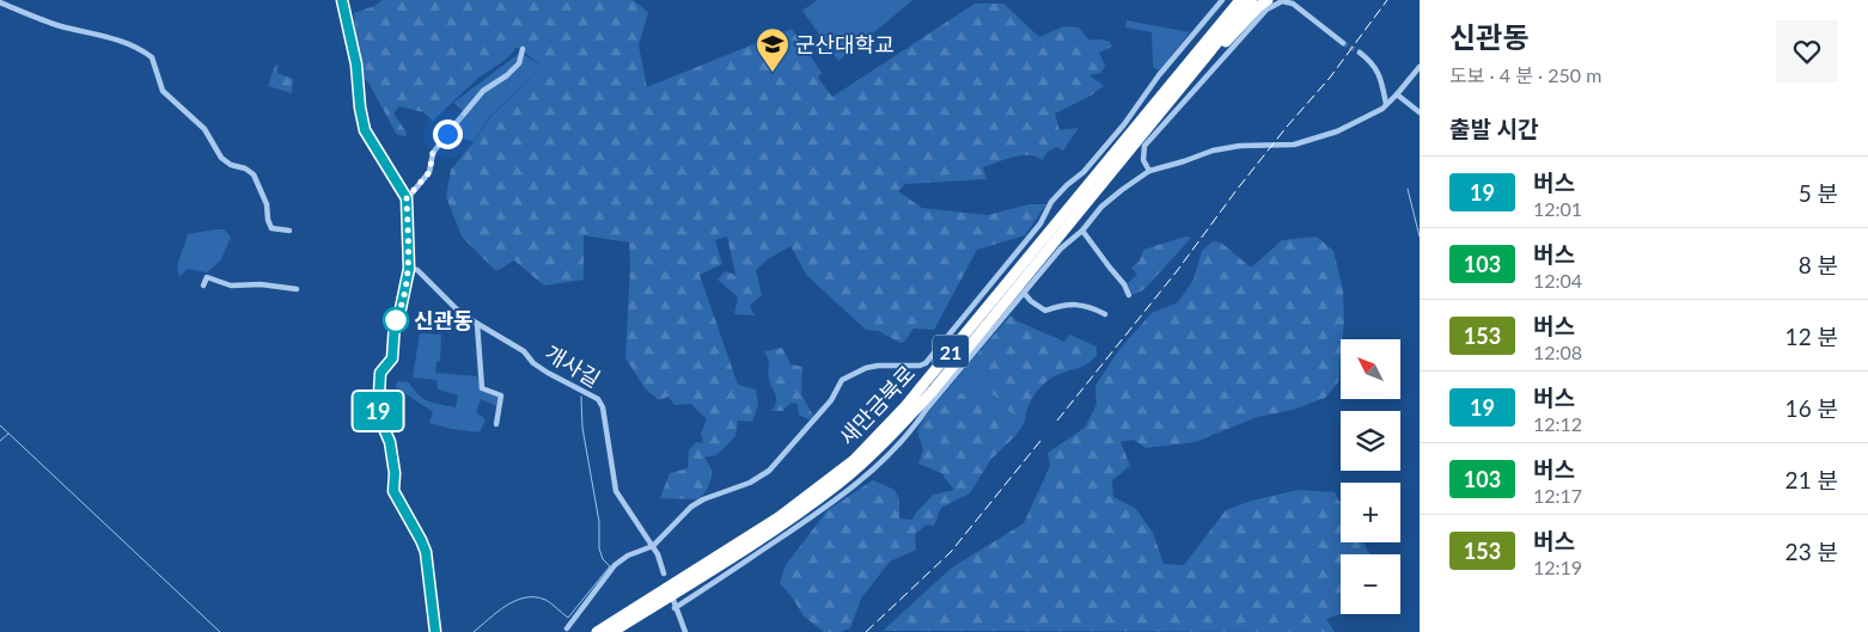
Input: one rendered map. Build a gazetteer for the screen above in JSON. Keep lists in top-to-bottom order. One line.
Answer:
{"streets":{"highway":["21","새만금북로"],"street":["개사길"]},"places":{"school or university":["군산대학교"],"other":["신관동"]},"lines":["bus line 19"],"north":"top left","page":{"on_map":"19","heading":[["신관동","도보 · 4 분 · 250 m"],"출발 시간"],"list":[{"mark":"19","name":"버스","note":"12:01","value":"5 분"},{"mark":"103","name":"버스","note":"12:04","value":"8 분"},{"mark":"153","name":"버스","note":"12:08","value":"12 분"},{"mark":"19","name":"버스","note":"12:12","value":"16 분"},{"mark":"103","name":"버스","note":"12:17","value":"21 분"},{"mark":"153","name":"버스","note":"12:19","value":"23 분"}],"map_buttons":["+","−"]}}
